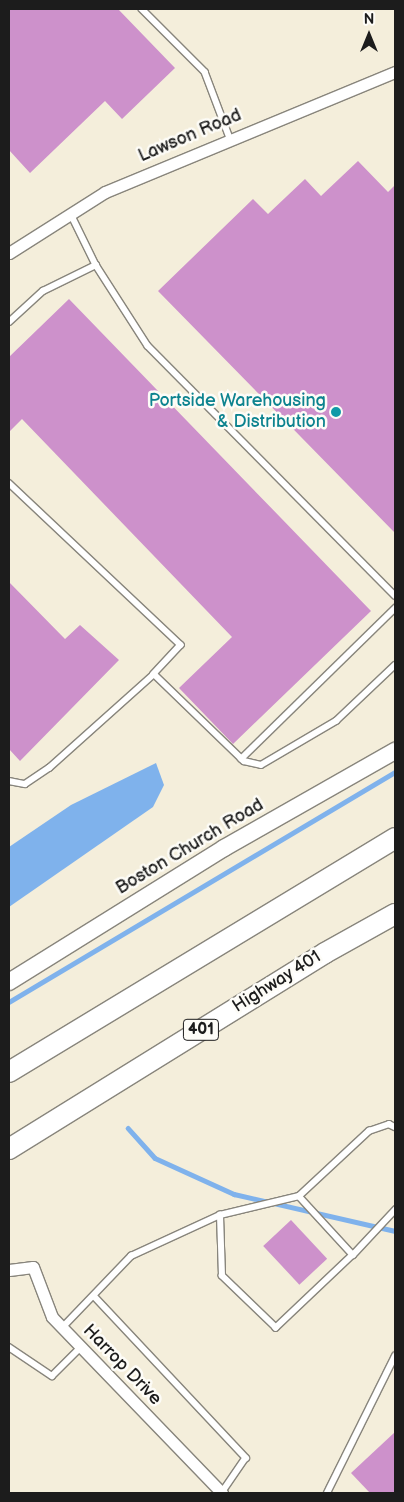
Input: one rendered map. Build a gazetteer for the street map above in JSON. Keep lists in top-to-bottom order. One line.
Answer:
{"streets":{"highway":["Highway 401","401"],"street":["Lawson Road","Boston Church Road","Harrop Drive"]},"places":["Portside Warehousing & Distribution"],"north":"top"}
